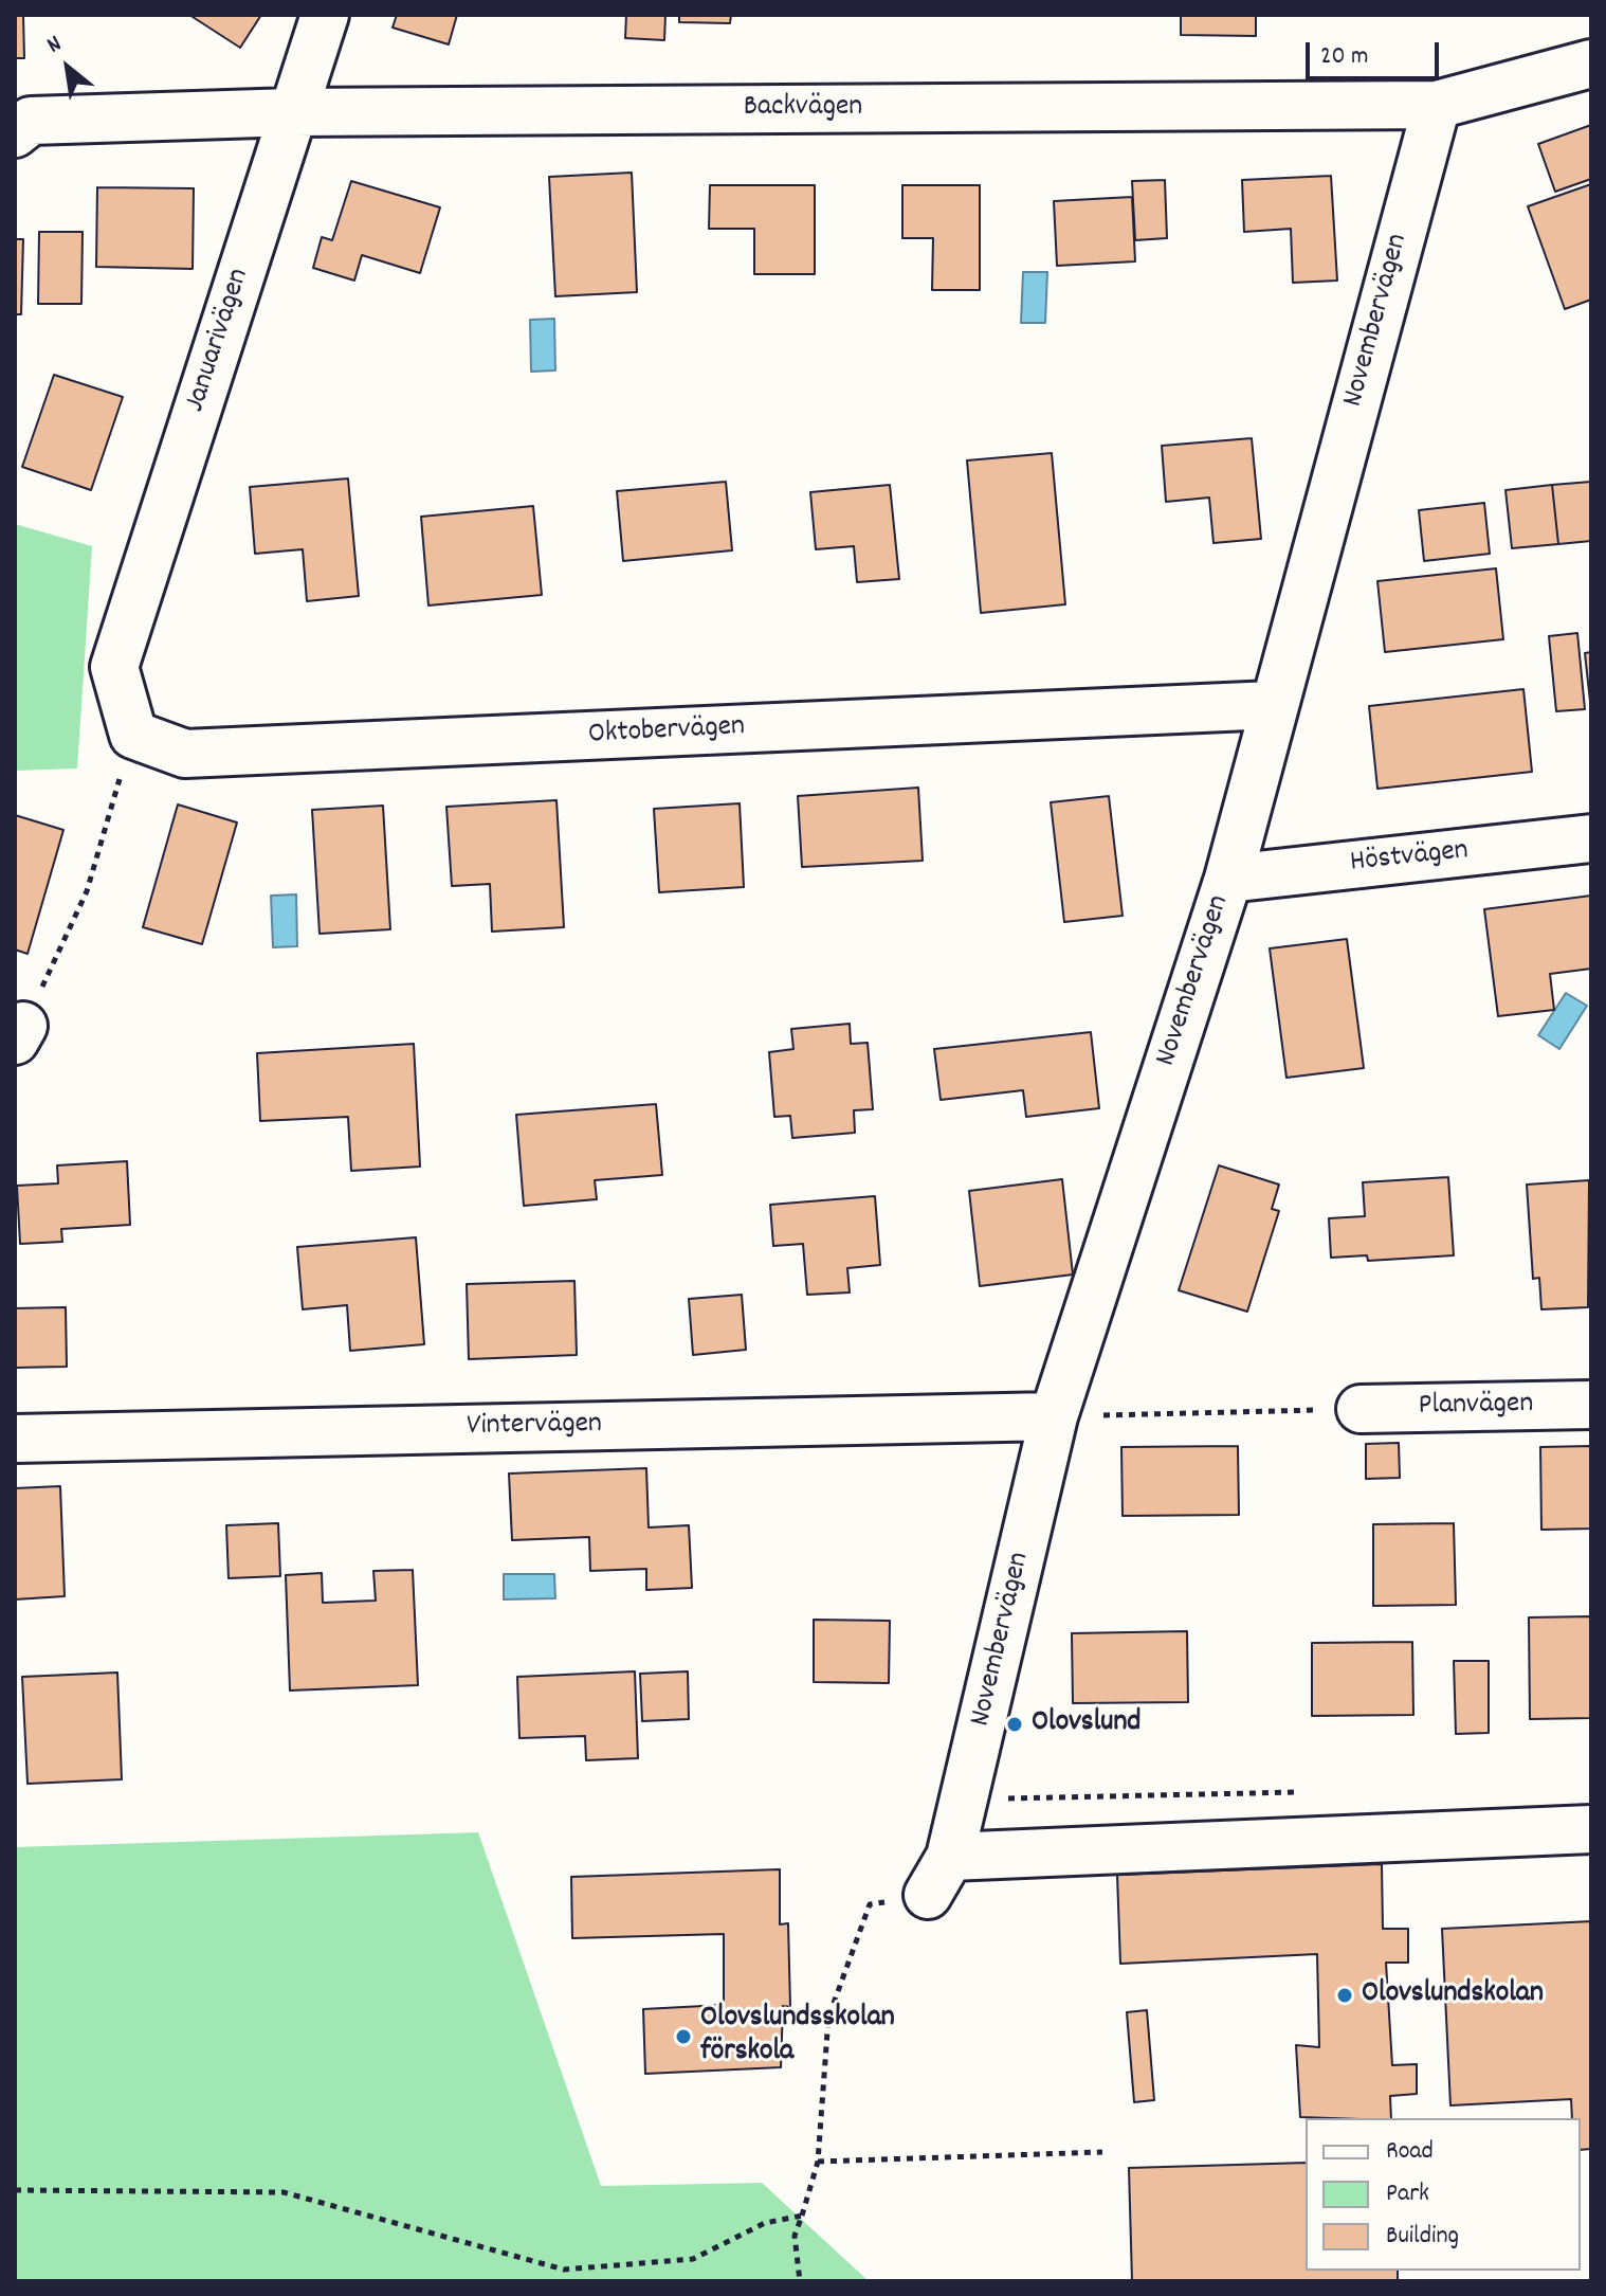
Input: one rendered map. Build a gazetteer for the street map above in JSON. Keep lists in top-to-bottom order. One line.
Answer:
{"streets":{"street":["Backvägen","Novembervägen","Januarivägen","Oktobervägen","Höstvägen","Planvägen","Vintervägen"]},"crossings":[["Backvägen","Novembervägen"],["Backvägen","Januarivägen"],["Novembervägen","Oktobervägen"],["Novembervägen","Höstvägen"],["Novembervägen","Vintervägen"],["Januarivägen","Oktobervägen"]],"places":["Olovslund","Olovslundskolan","Olovslundsskolan förskola"],"legend":["Road","Park","Building"],"scale_bar":"20 m","north":"top left"}
